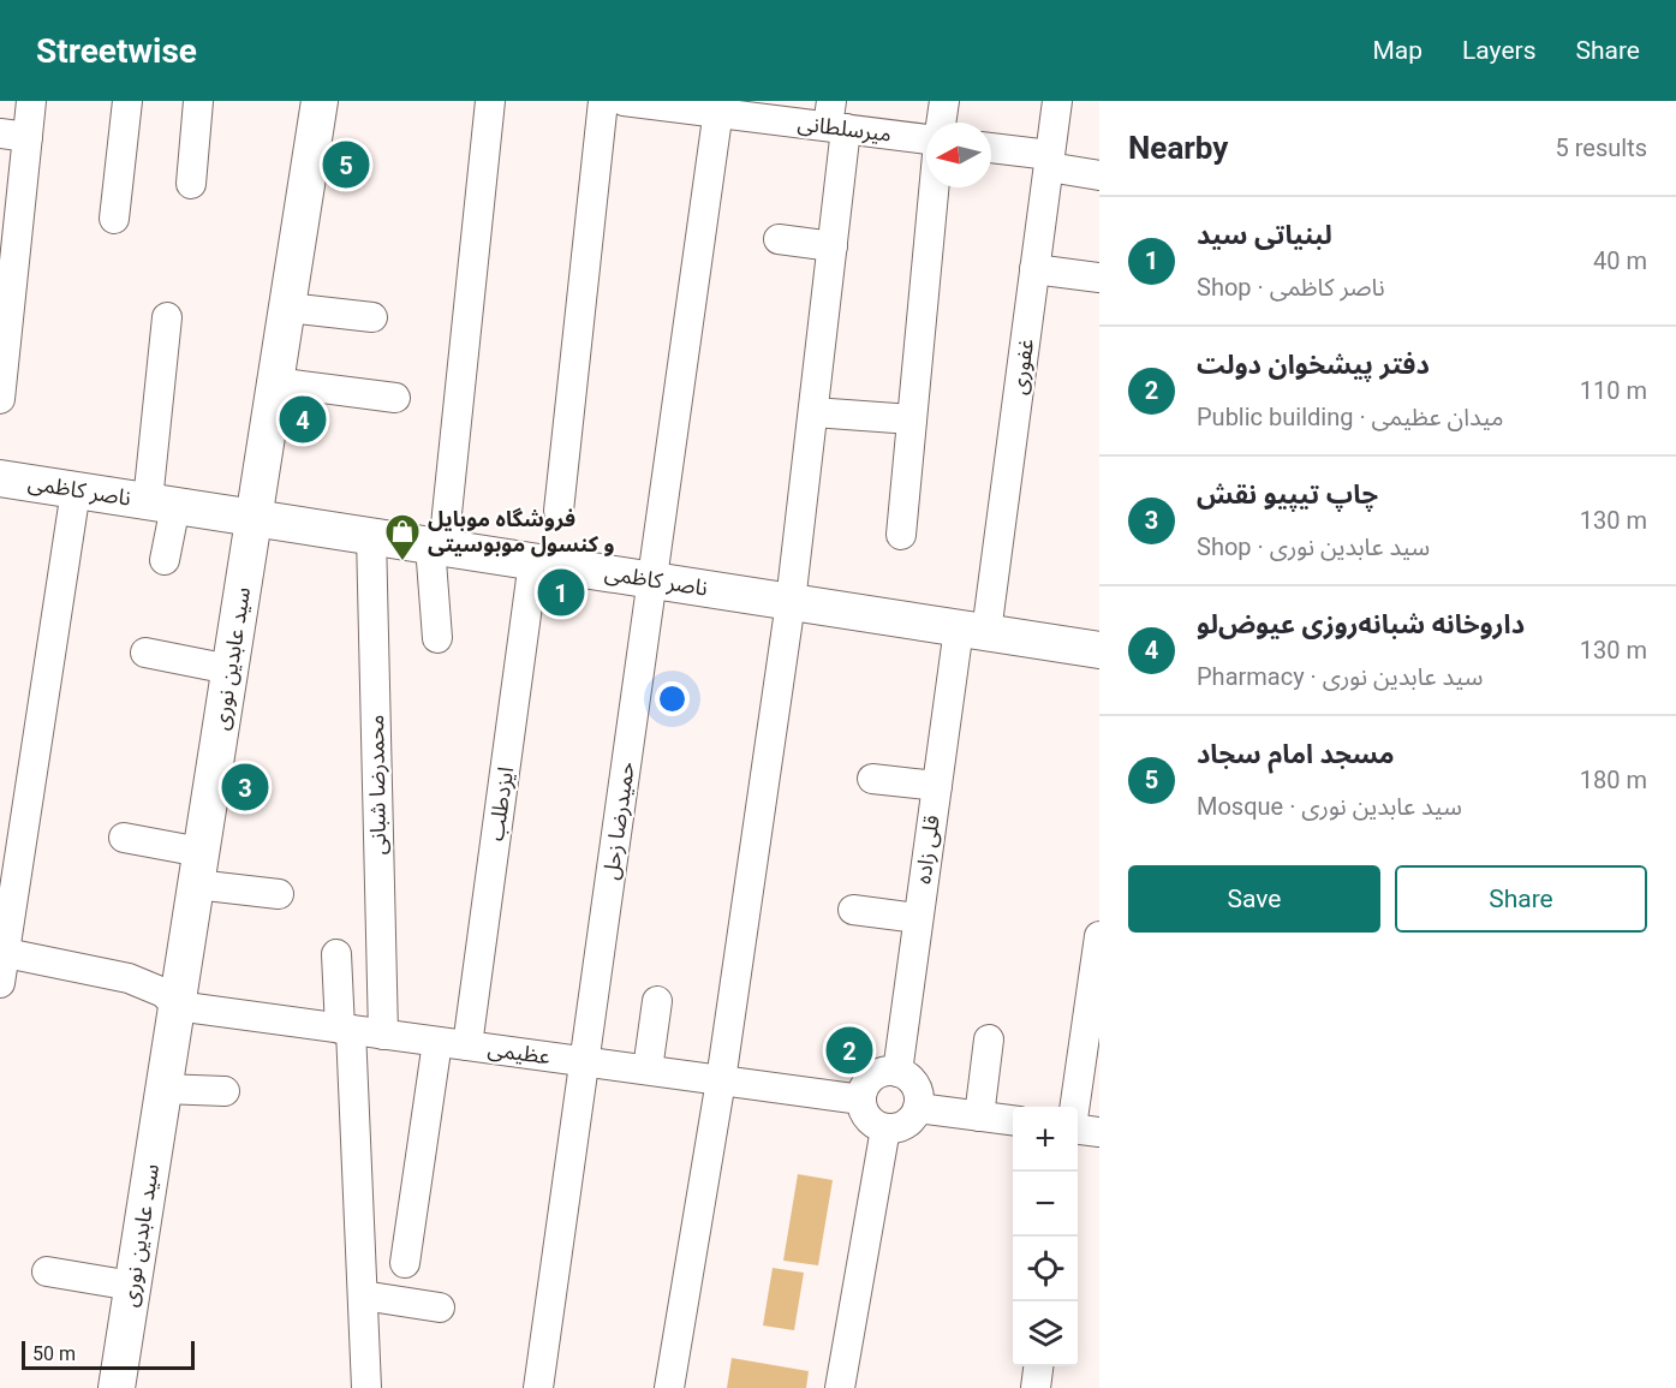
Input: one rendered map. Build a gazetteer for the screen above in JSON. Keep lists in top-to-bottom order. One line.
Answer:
{"streets":{"main road":["ناصر کاظمی","سید عابدین نوری"],"street":["میرسلطانی","غفوری","محمدرضا شبانی","ایزدطلب","حمیدرضا زحل","قلی زاده","عظیمی"]},"crossings":[["میرسلطانی","حمیدرضا زحل"],["غفوری","ناصر کاظمی"],["غفوری","قلی زاده"],["ناصر کاظمی","سید عابدین نوری"],["ناصر کاظمی","محمدرضا شبانی"],["ناصر کاظمی","ایزدطلب"],["ناصر کاظمی","حمیدرضا زحل"],["ناصر کاظمی","قلی زاده"],["سید عابدین نوری","عظیمی"],["محمدرضا شبانی","عظیمی"],["ایزدطلب","عظیمی"],["حمیدرضا زحل","عظیمی"],["قلی زاده","عظیمی"]],"places":{"shop":["فروشگاه موبایل و کنسول موبوسیتی"]},"scale_bar":"50 m","north":"left","page":{"header":"Streetwise","nav":["Map","Layers","Share"],"heading":["Nearby","5 results"],"pins":["5","4","1","3","2"],"list":[{"mark":"1","name":"لبنیاتی سید","note":"Shop · ناصر کاظمی","value":"40 m"},{"mark":"2","name":"دفتر پیشخوان دولت","note":"Public building · میدان عظیمی","value":"110 m"},{"mark":"3","name":"چاپ تیپیو نقش","note":"Shop · سید عابدین نوری","value":"130 m"},{"mark":"4","name":"داروخانه شبانه‌روزی عیوض‌لو","note":"Pharmacy · سید عابدین نوری","value":"130 m"},{"mark":"5","name":"مسجد امام سجاد","note":"Mosque · سید عابدین نوری","value":"180 m"}],"buttons":["Save","Share"],"map_buttons":["+","−"],"scale":"50 m"}}
